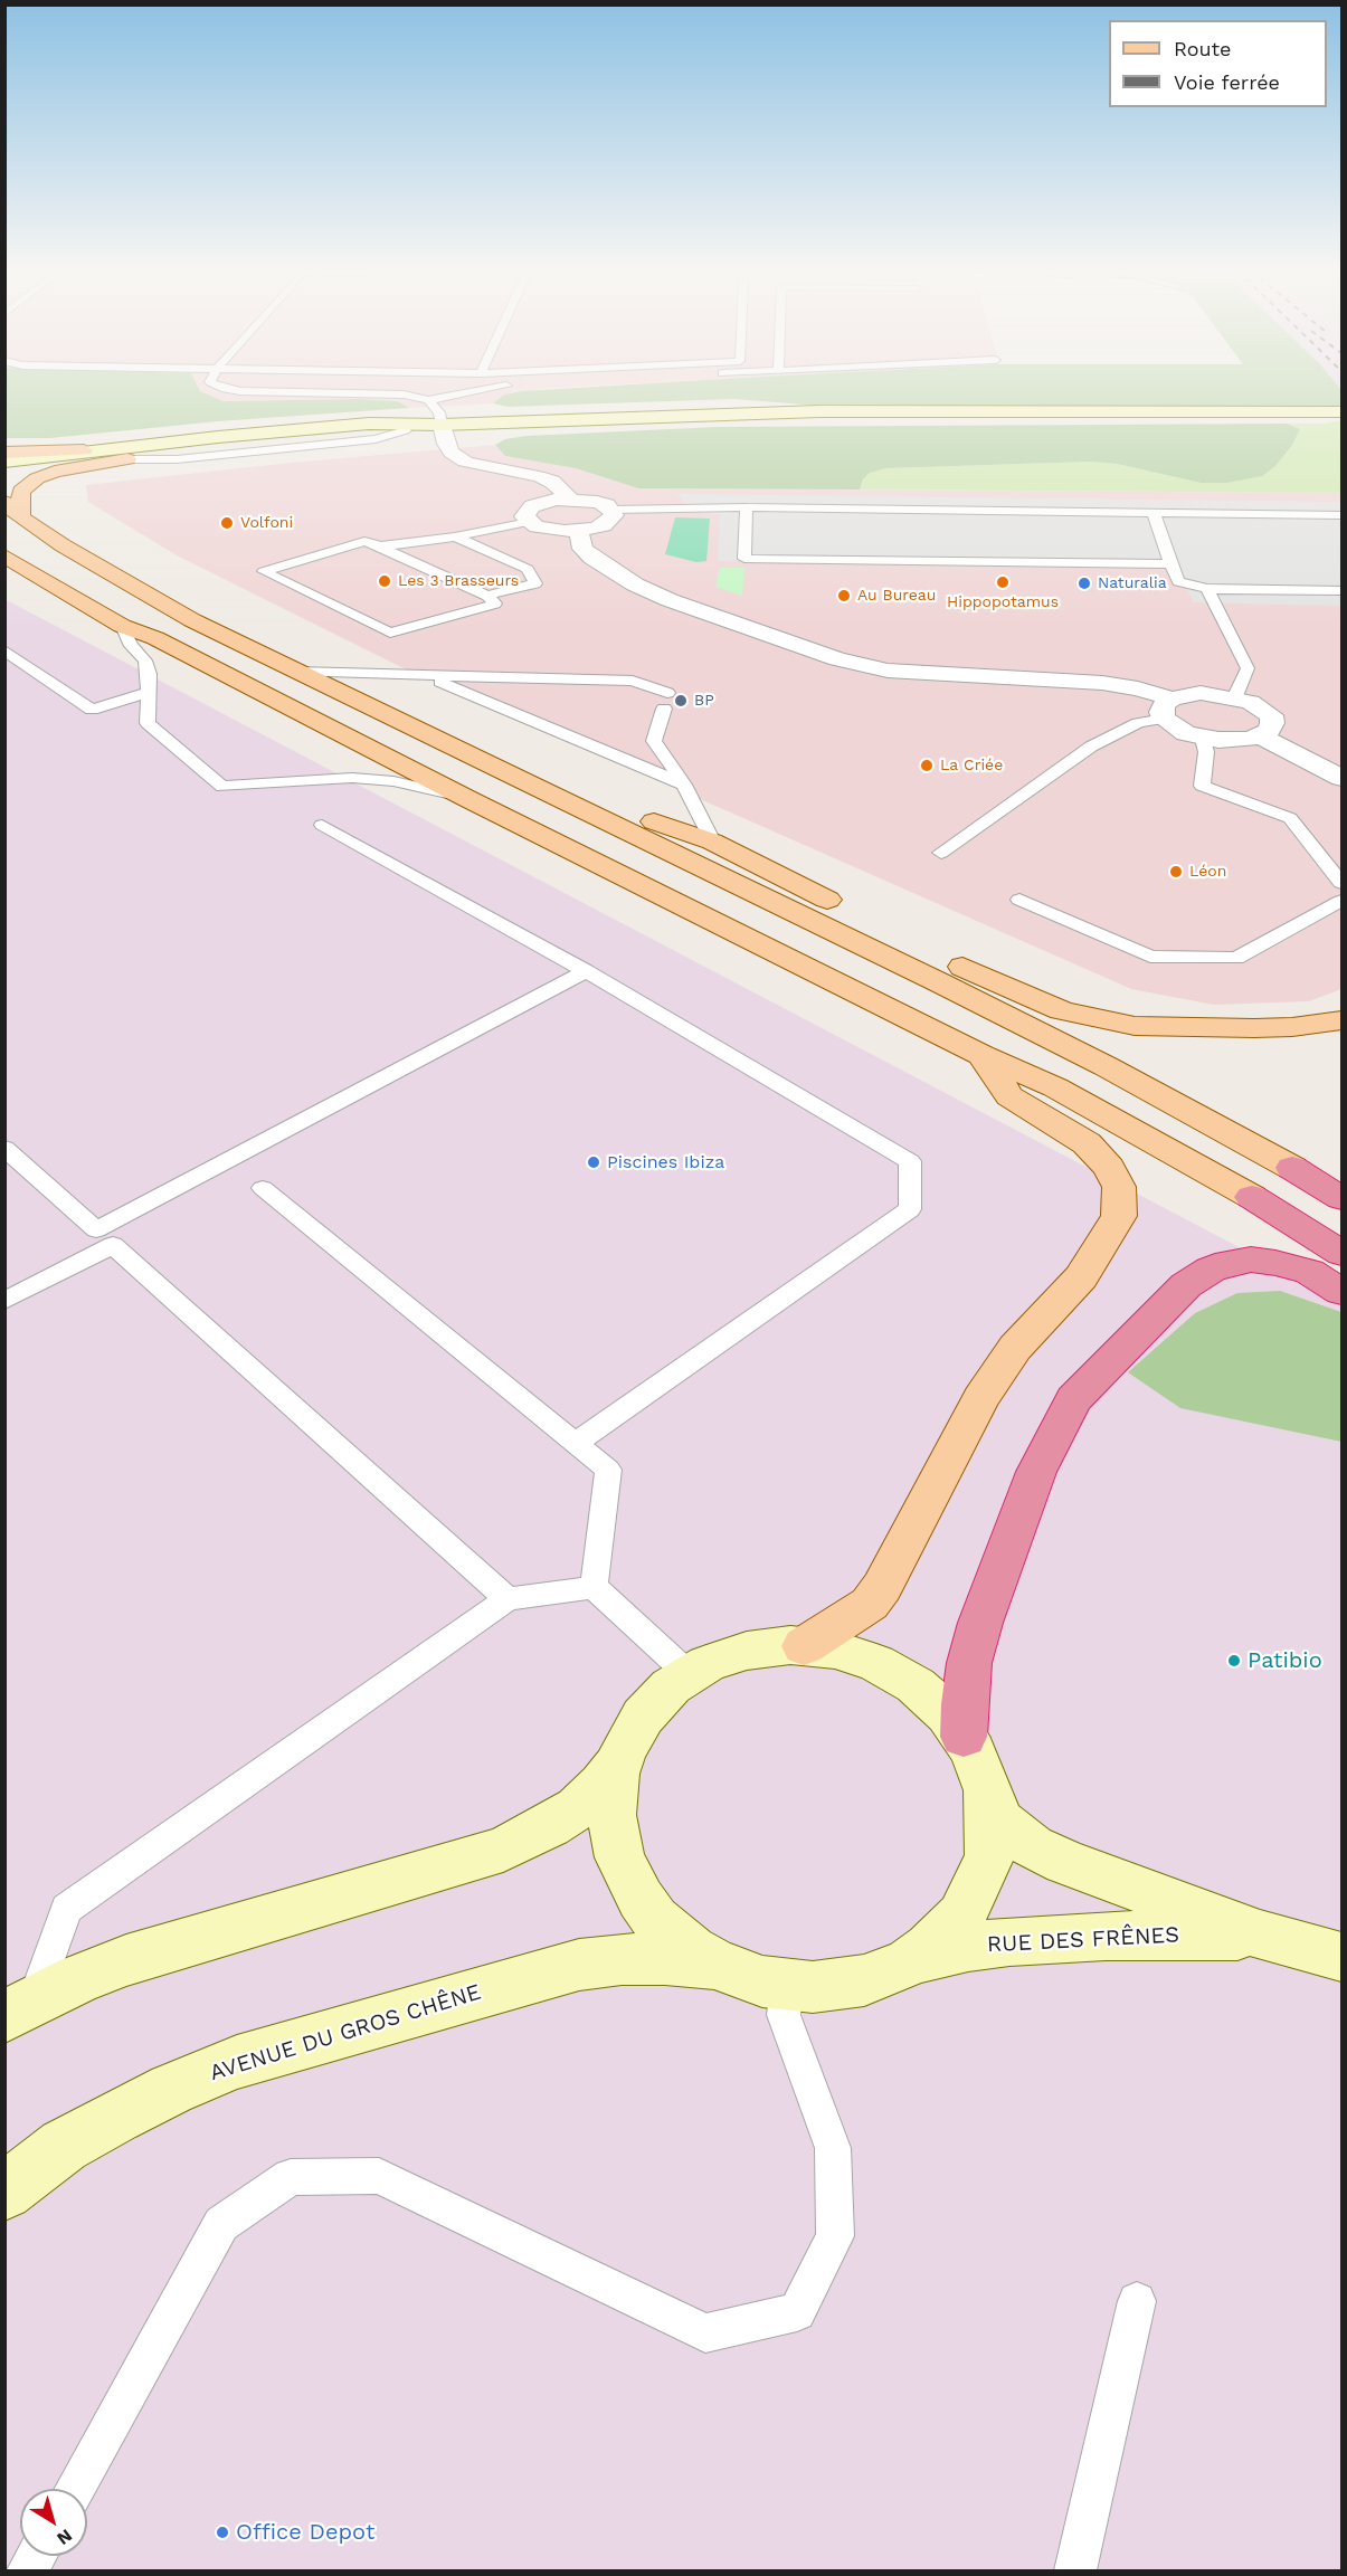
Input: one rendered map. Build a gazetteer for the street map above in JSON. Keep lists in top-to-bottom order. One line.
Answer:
{"streets":{"main road":["RUE DES FRÊNES","AVENUE DU GROS CHÊNE"]},"places":["Volfoni","Les 3 Brasseurs","Hippopotamus","Naturalia","Au Bureau","BP","La Criée","Léon","Piscines Ibiza","Patibio","Office Depot"],"legend":["Route","Voie ferrée"],"north":"bottom right"}
